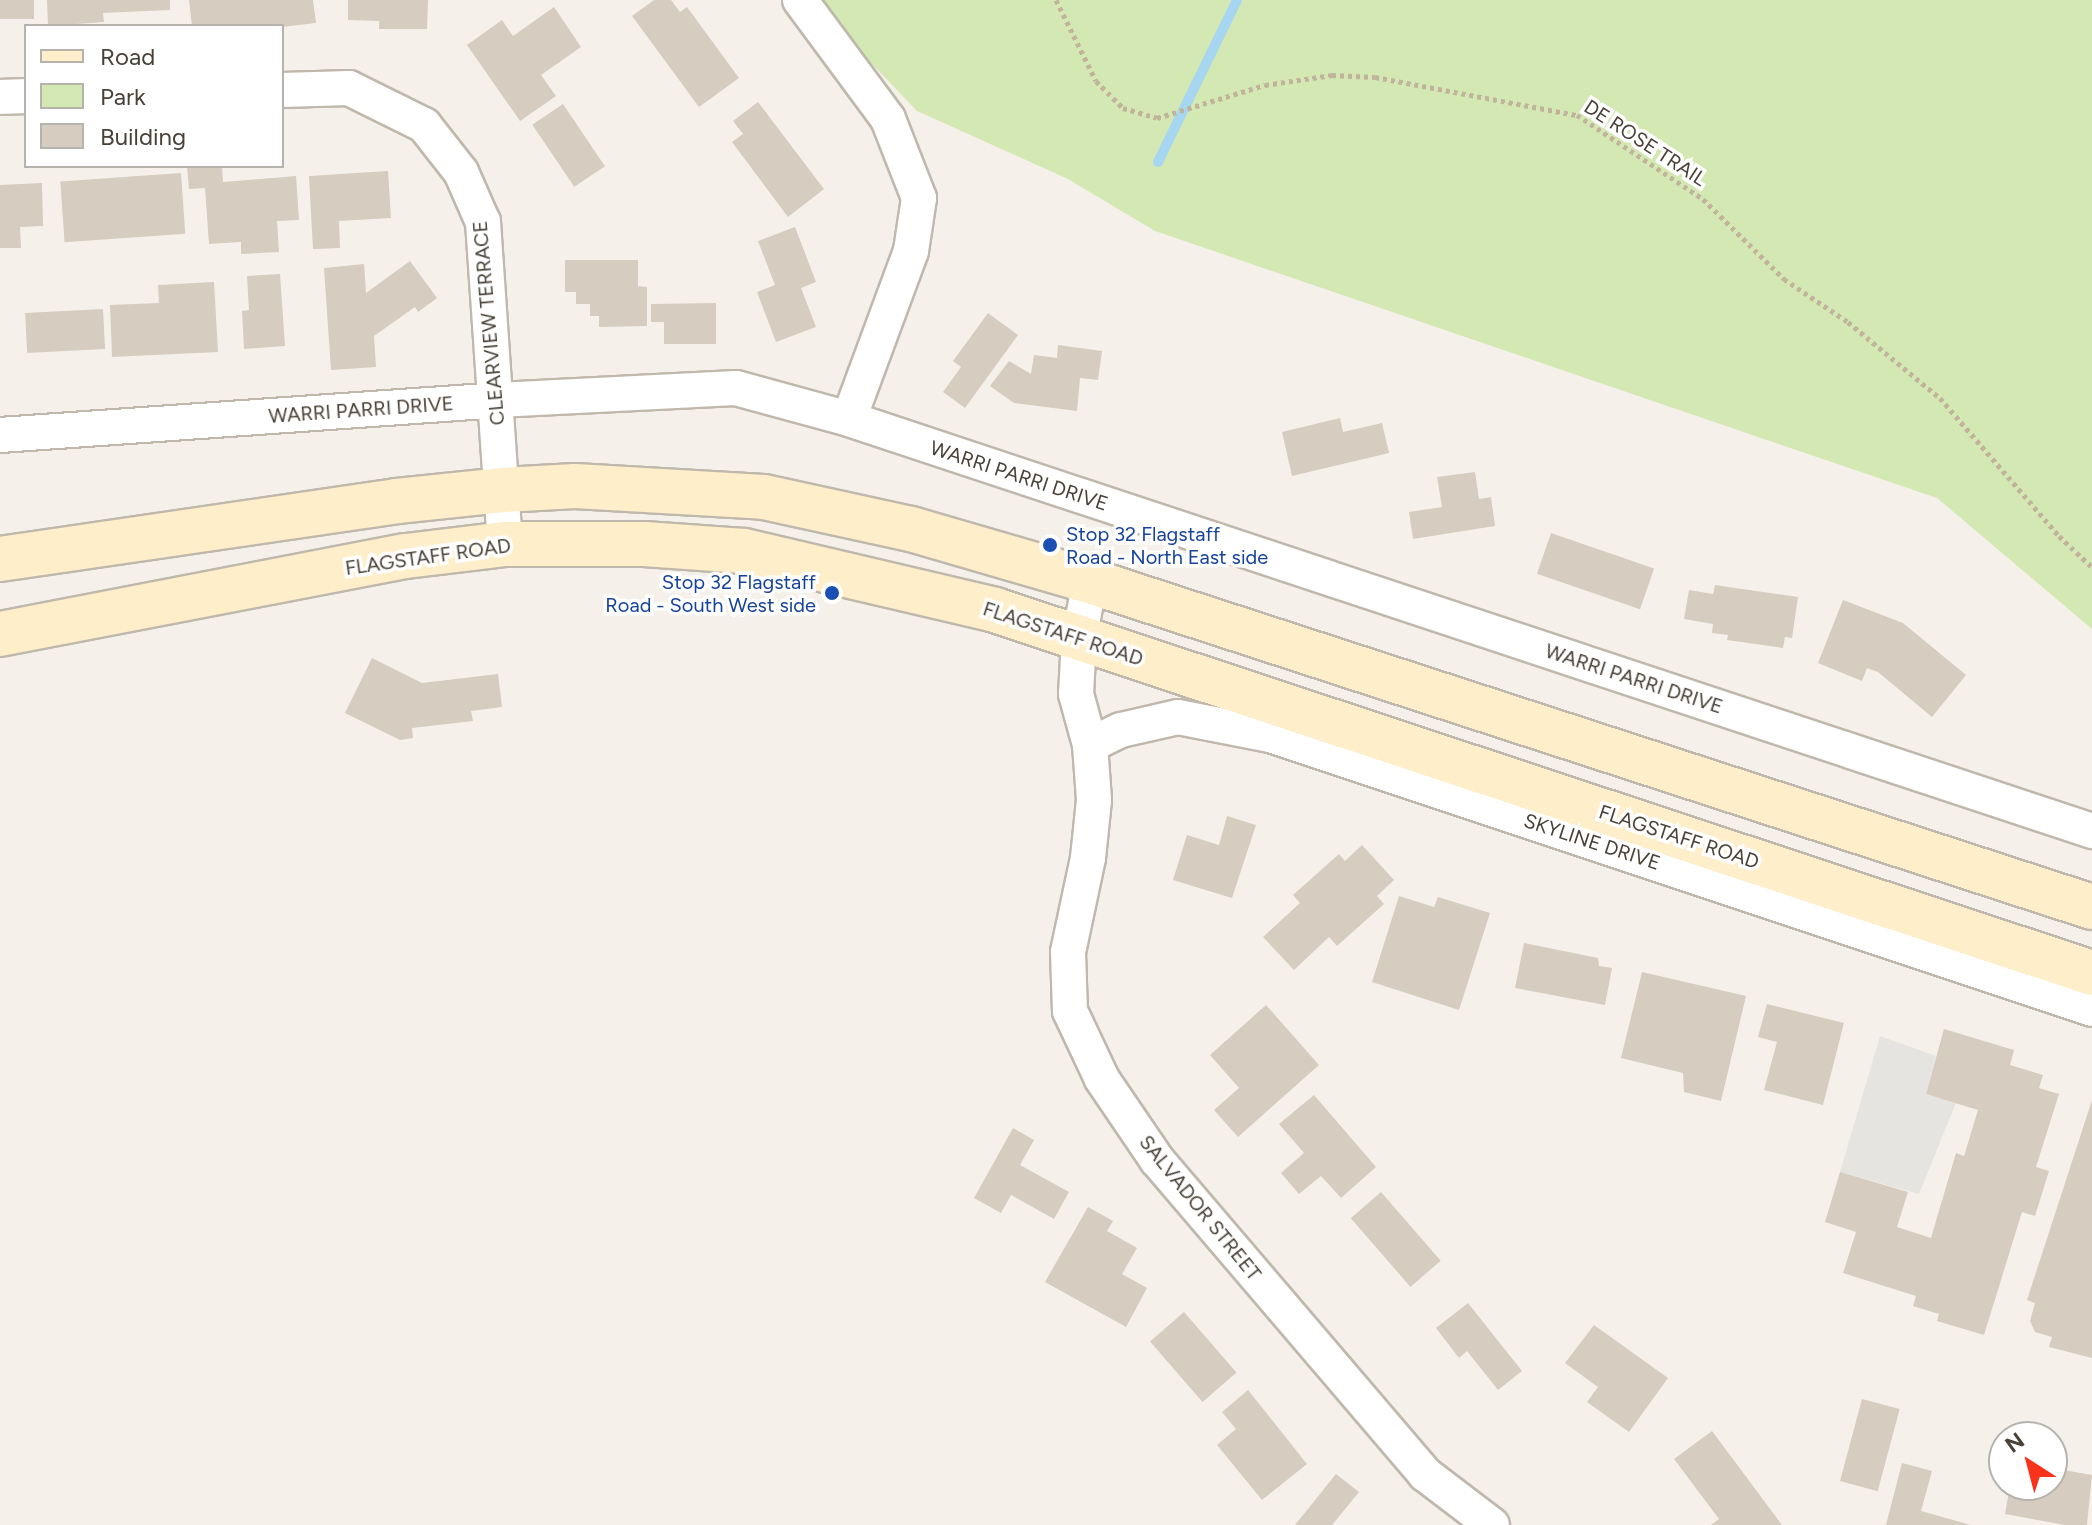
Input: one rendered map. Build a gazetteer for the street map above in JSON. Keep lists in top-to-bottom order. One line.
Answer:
{"streets":{"main road":["FLAGSTAFF ROAD"],"street":["CLEARVIEW TERRACE","WARRI PARRI DRIVE","SKYLINE DRIVE","SALVADOR STREET"],"path":["DE ROSE TRAIL"]},"crossings":[["CLEARVIEW TERRACE","WARRI PARRI DRIVE"],["CLEARVIEW TERRACE","FLAGSTAFF ROAD"],["FLAGSTAFF ROAD","SALVADOR STREET"],["SKYLINE DRIVE","SALVADOR STREET"]],"places":["Stop 32 Flagstaff Road - North East side","Stop 32 Flagstaff Road - South West side"],"legend":["Road","Park","Building"],"north":"top left"}
